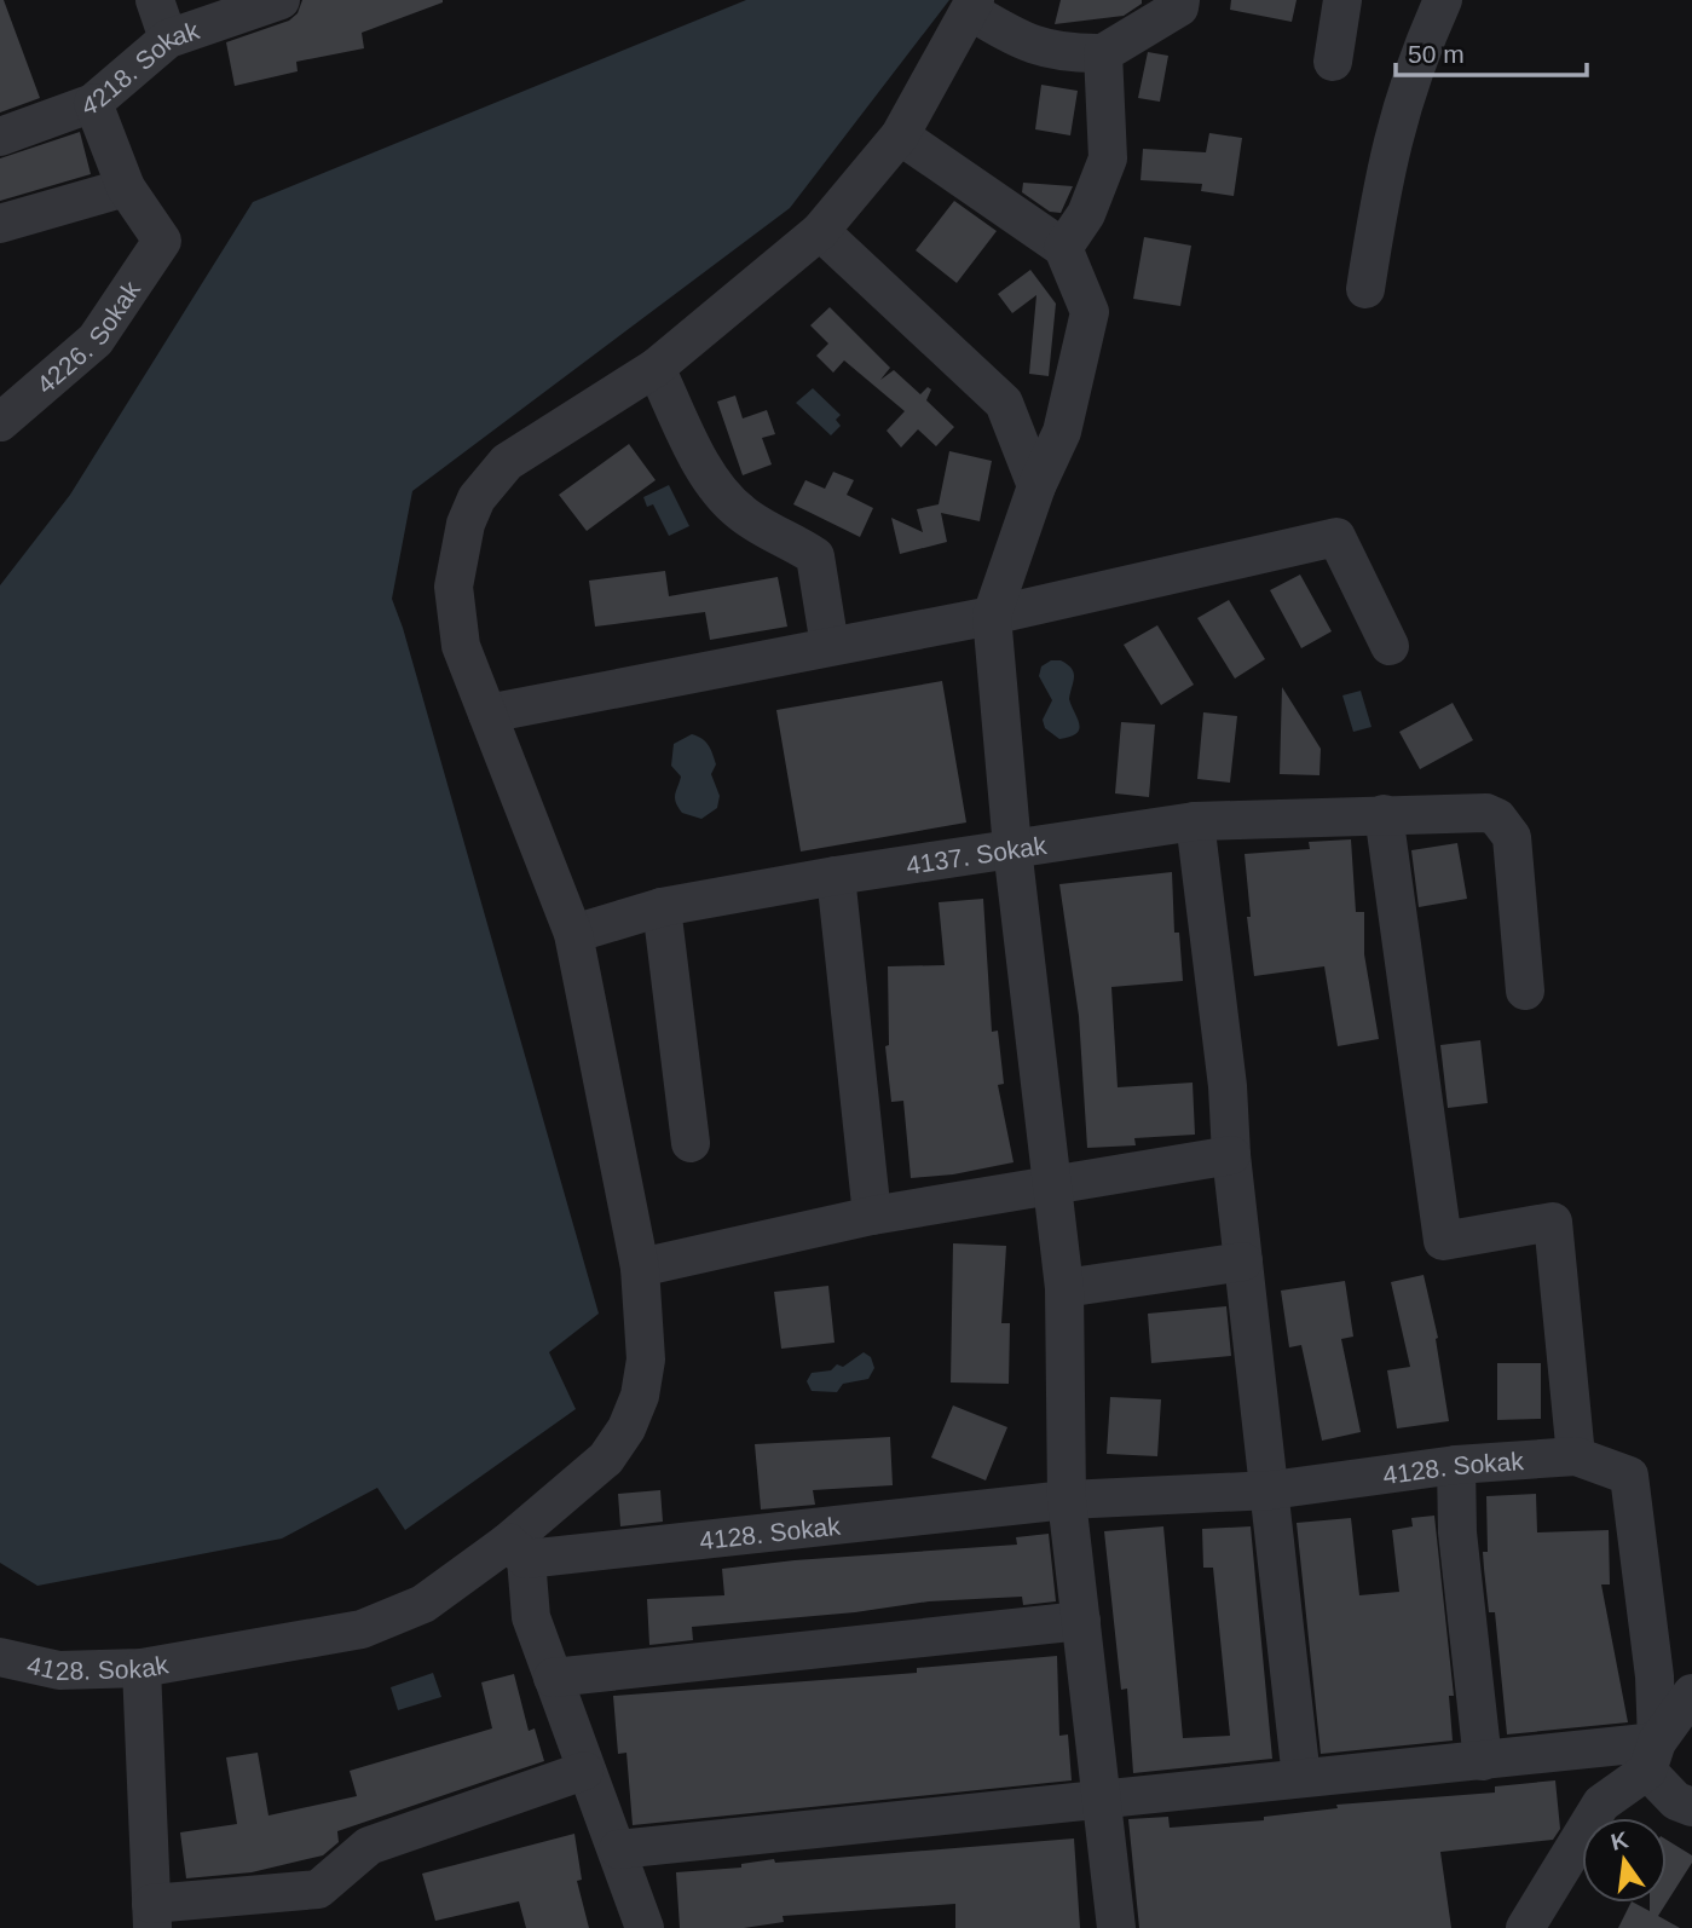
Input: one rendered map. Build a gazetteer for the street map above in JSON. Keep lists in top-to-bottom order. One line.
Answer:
{"streets":{"street":["4218. Sokak","4226. Sokak","4137. Sokak","4128. Sokak"]},"scale_bar":"50 m","north":"top"}
